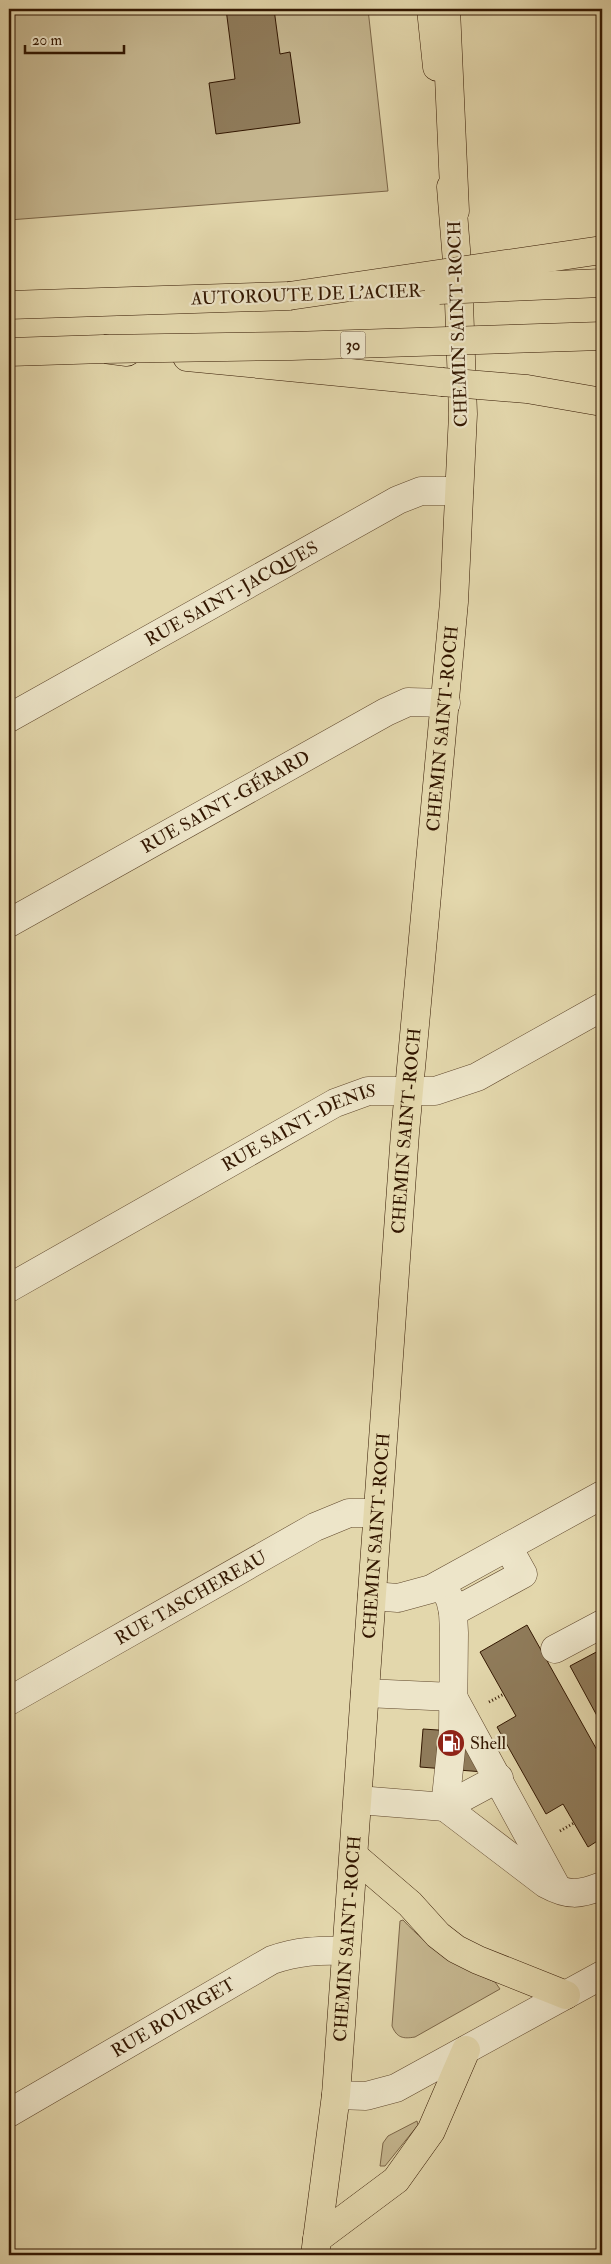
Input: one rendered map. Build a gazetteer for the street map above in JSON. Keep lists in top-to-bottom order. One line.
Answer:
{"streets":{"main road":["AUTOROUTE DE L'ACIER","CHEMIN SAINT-ROCH","30"],"street":["RUE SAINT-JACQUES","RUE SAINT-GÉRARD","RUE SAINT-DENIS","RUE TASCHEREAU","RUE BOURGET"]},"crossings":[["CHEMIN SAINT-ROCH","RUE SAINT-JACQUES"],["CHEMIN SAINT-ROCH","RUE SAINT-GÉRARD"],["CHEMIN SAINT-ROCH","RUE SAINT-DENIS"],["CHEMIN SAINT-ROCH","RUE TASCHEREAU"],["CHEMIN SAINT-ROCH","RUE BOURGET"]],"places":{"fuel station":["Shell"]},"scale_bar":"20 m"}
